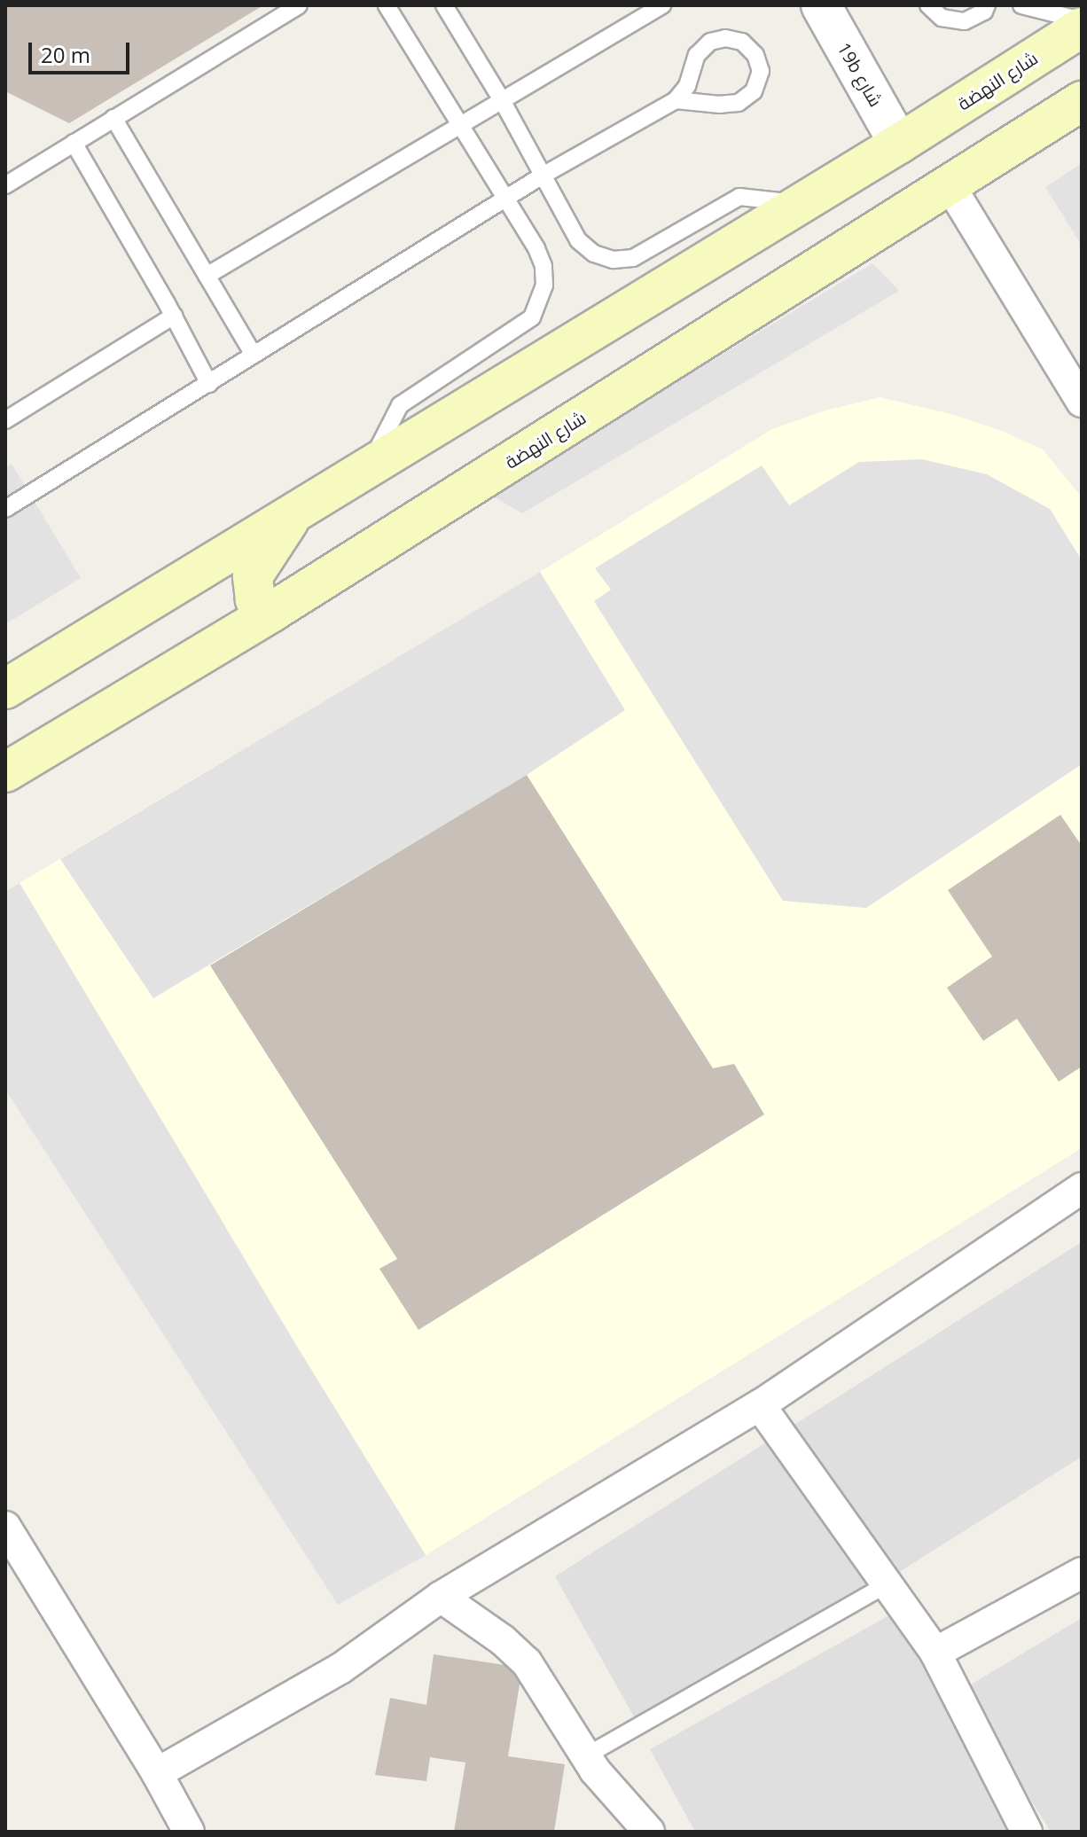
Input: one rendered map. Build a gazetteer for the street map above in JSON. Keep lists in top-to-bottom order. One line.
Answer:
{"streets":{"main road":["شارع النهضة"],"street":["19b شارع"]},"crossings":[["19b شارع","شارع النهضة"]],"scale_bar":"20 m"}
